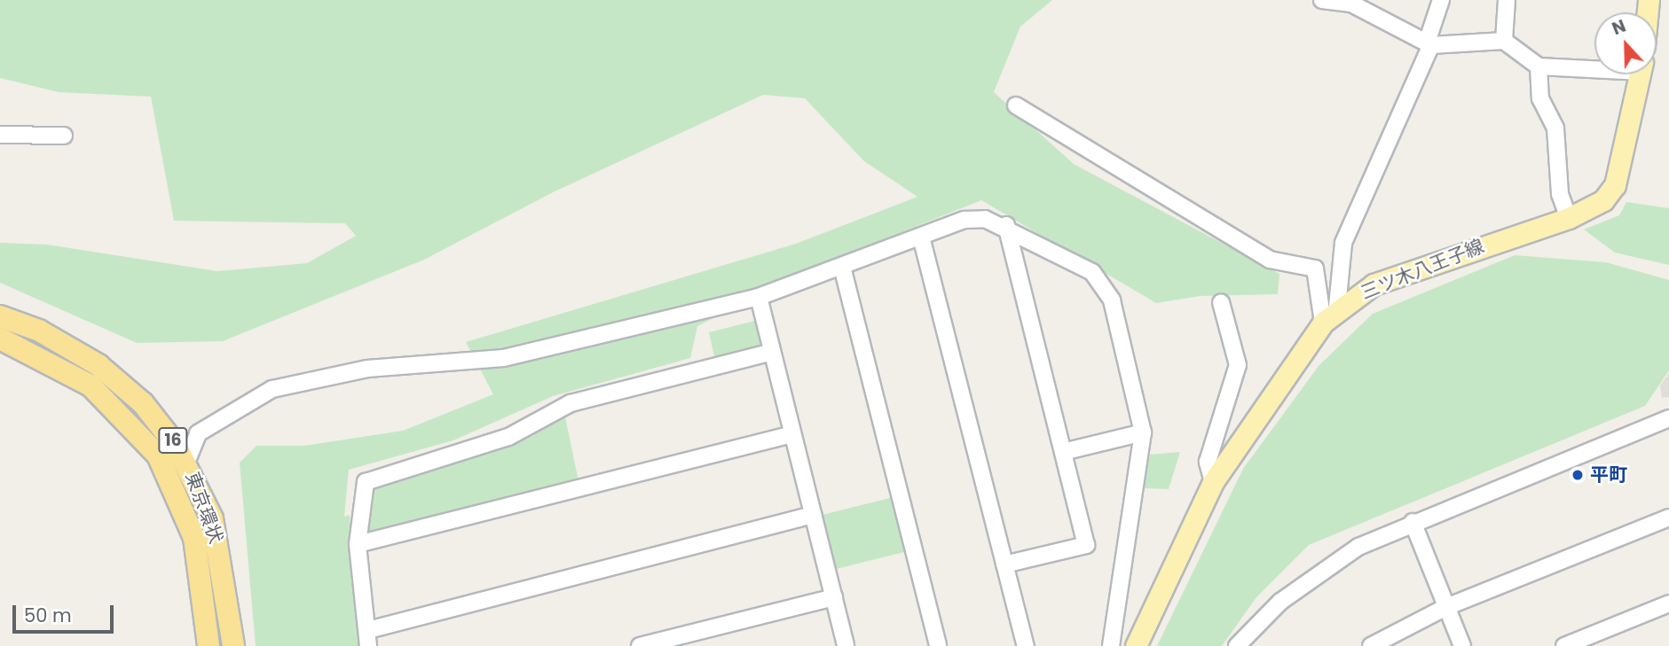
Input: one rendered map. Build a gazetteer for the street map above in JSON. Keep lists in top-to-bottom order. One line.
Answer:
{"streets":{"highway":["16","東京環状"],"main road":["三ツ木八王子線"]},"places":["平町"],"scale_bar":"50 m","north":"top"}
